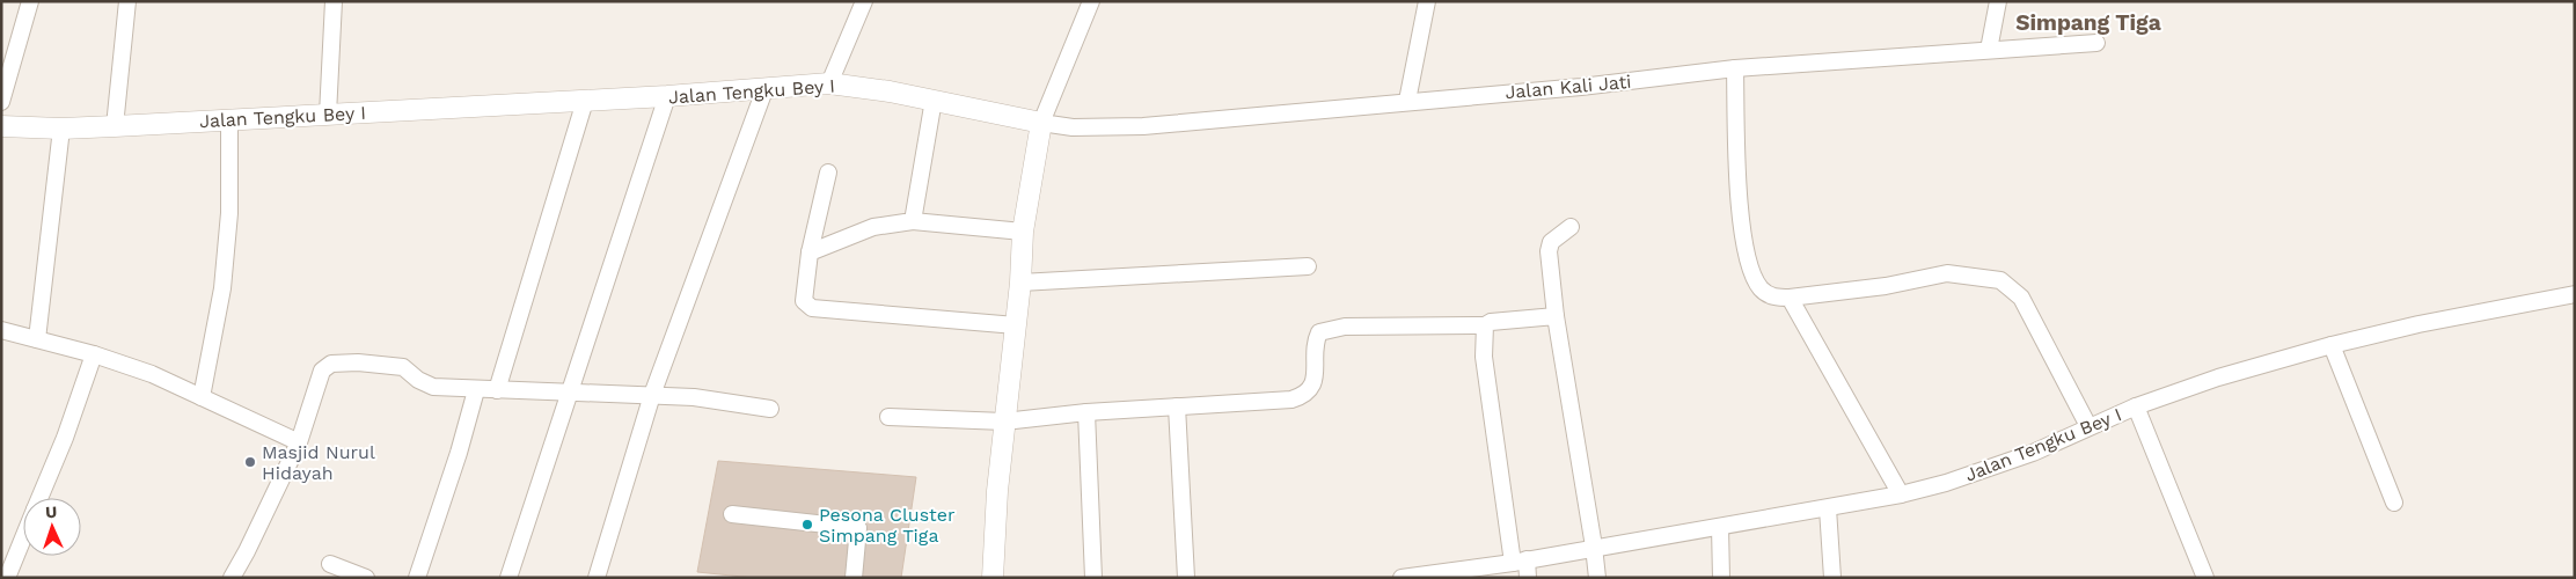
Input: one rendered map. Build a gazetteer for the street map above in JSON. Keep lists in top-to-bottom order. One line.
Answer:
{"streets":{"street":["Jalan Kali Jati","Jalan Tengku Bey I"]},"crossings":[["Jalan Kali Jati","Jalan Tengku Bey I"]],"districts":["Simpang Tiga"],"places":["Masjid Nurul Hidayah","Pesona Cluster Simpang Tiga"],"north":"top"}
